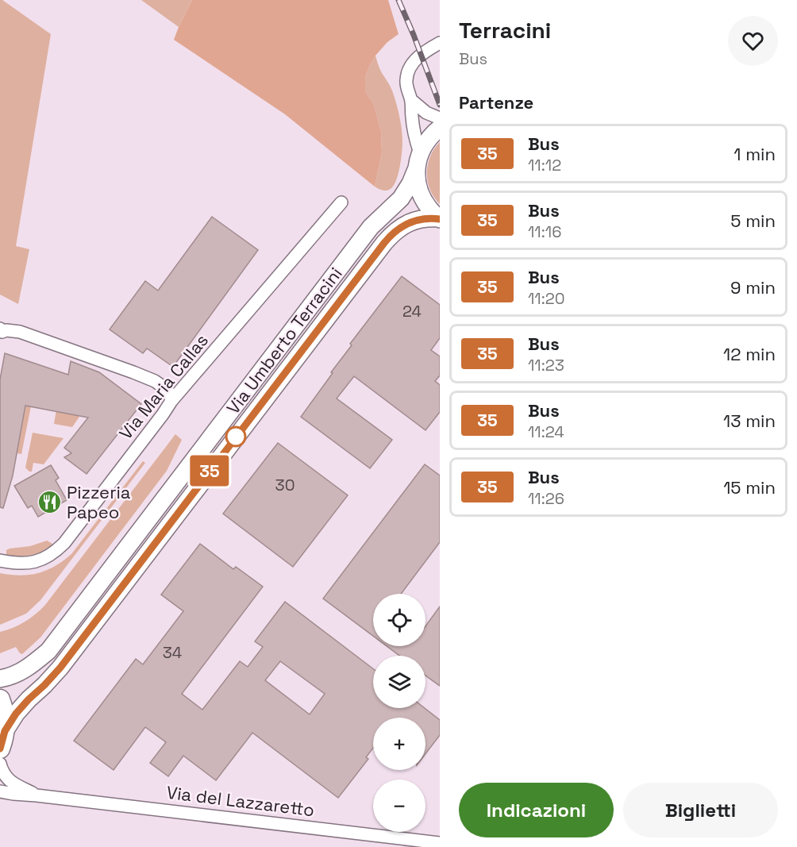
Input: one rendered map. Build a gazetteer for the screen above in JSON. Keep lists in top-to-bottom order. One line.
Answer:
{"streets":{"main road":["Via Umberto Terracini"],"street":["Via Maria Callas","Via del Lazzaretto"]},"places":{"restaurant":["Pizzeria Papeo"]},"lines":["bus line 35"],"house_numbers":["24","30","34"],"page":{"on_map":"35","heading":[["Terracini","Bus"],"Partenze"],"list":[{"mark":"35","name":"Bus","note":"11:12","value":"1 min"},{"mark":"35","name":"Bus","note":"11:16","value":"5 min"},{"mark":"35","name":"Bus","note":"11:20","value":"9 min"},{"mark":"35","name":"Bus","note":"11:23","value":"12 min"},{"mark":"35","name":"Bus","note":"11:24","value":"13 min"},{"mark":"35","name":"Bus","note":"11:26","value":"15 min"}],"map_buttons":["+","−"],"buttons":["Indicazioni","Biglietti"]}}
